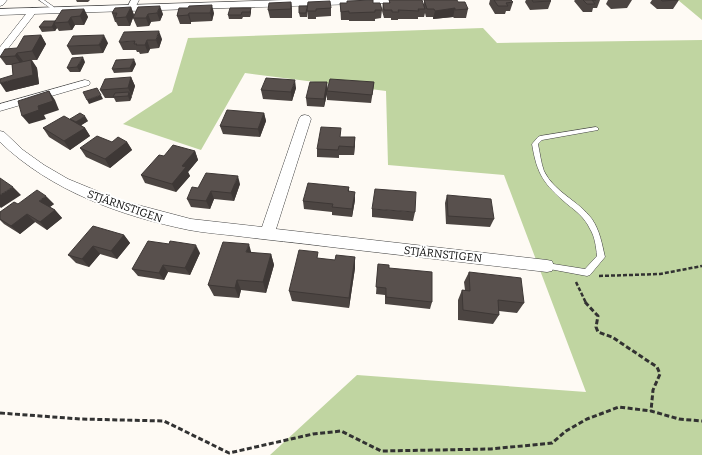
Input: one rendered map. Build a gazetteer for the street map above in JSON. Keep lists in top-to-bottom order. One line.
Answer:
{"streets":{"street":["STJÄRNSTIGEN"]}}
